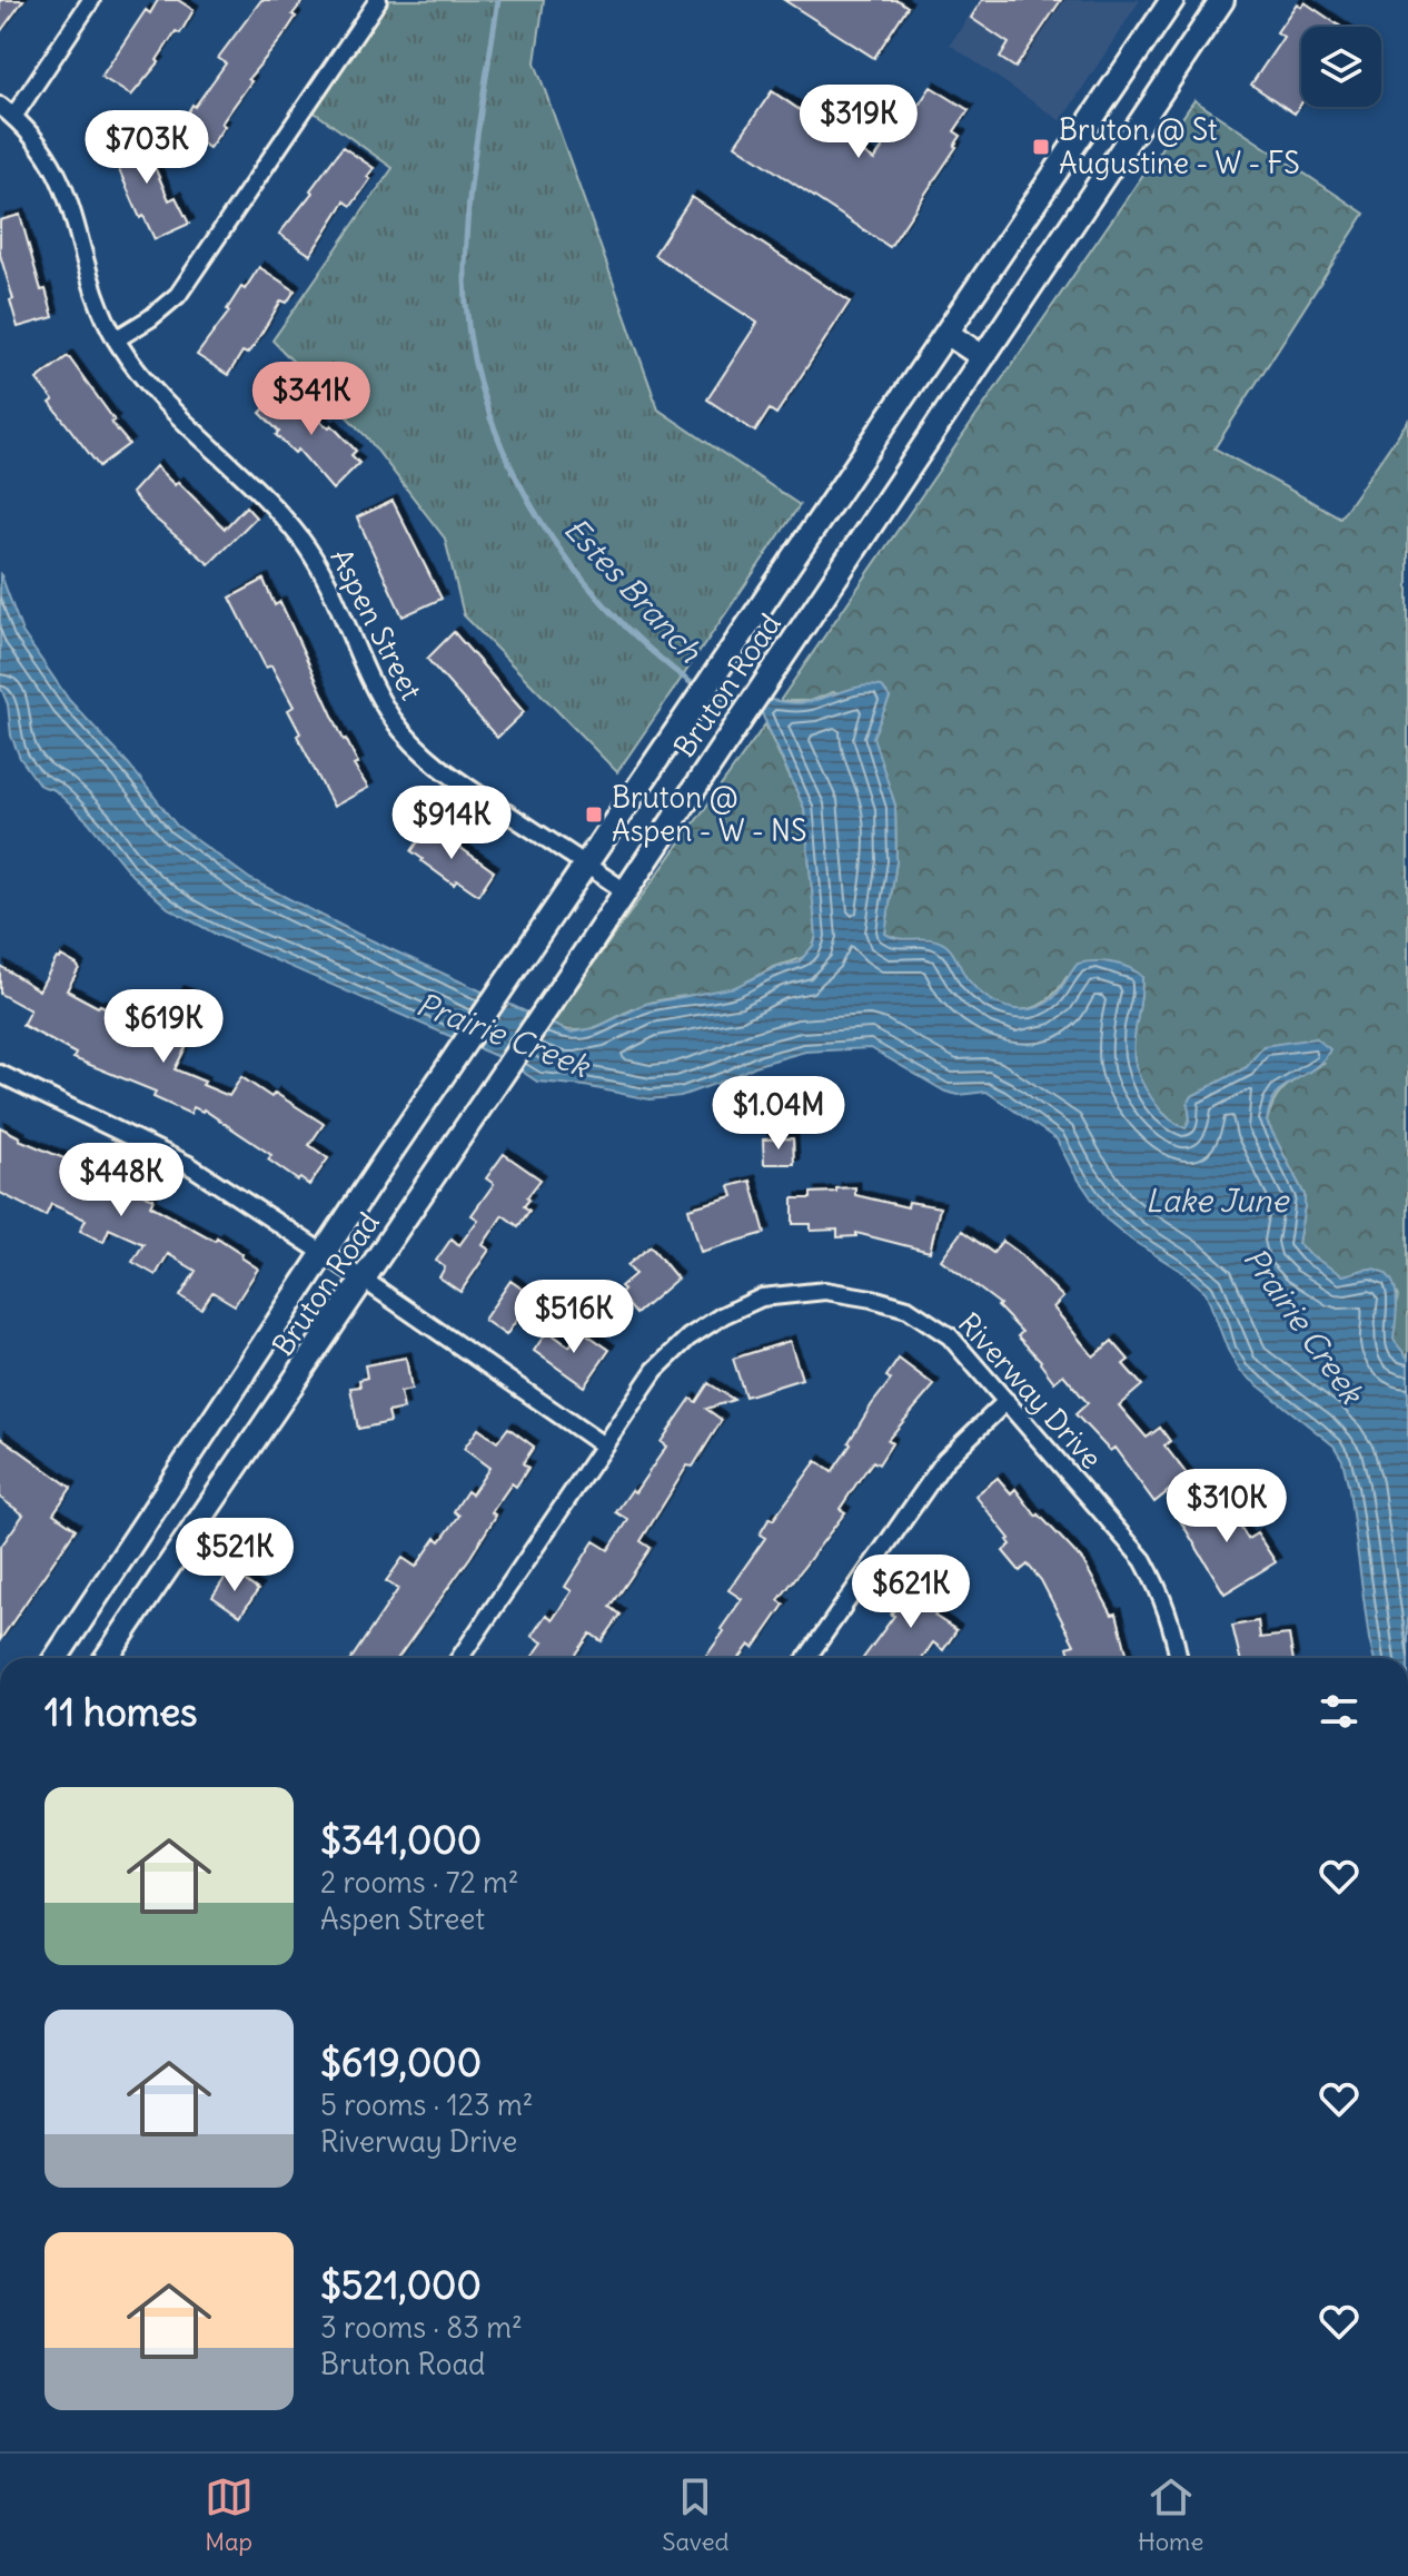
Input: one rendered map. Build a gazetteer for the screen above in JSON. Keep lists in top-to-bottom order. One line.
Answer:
{"streets":{"main road":["Bruton Road"],"street":["Aspen Street","Riverway Drive"]},"crossings":[["Aspen Street","Bruton Road"]],"water":["Estes Branch","Prairie Creek","Lake June"],"places":{"transit":["Bruton @ St Augustine - W - FS","Bruton @ Aspen - W - NS"]},"page":{"price":["$319K","$703K","$341K","$914K","$619K","$1.04M","$448K","$516K","$310K","$521K","$621K"],"heading":"11 homes","list":[{"name":"$341,000","note":"2 rooms · 72 m² · Aspen Street"},{"name":"$619,000","note":"5 rooms · 123 m² · Riverway Drive"},{"name":"$521,000","note":"3 rooms · 83 m² · Bruton Road"}],"tabs":["Map","Saved","Home"]}}
